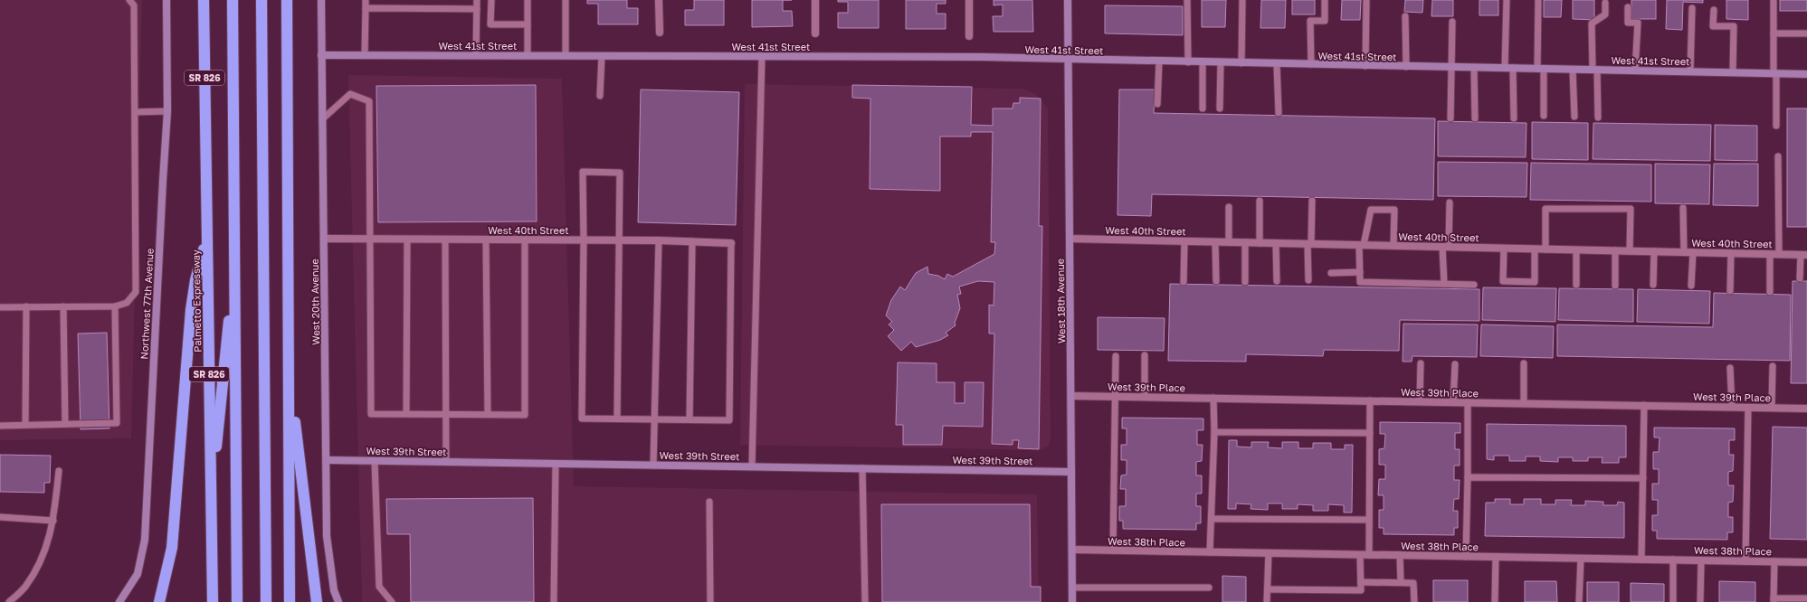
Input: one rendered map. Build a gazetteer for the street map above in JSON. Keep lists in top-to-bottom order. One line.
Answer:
{"streets":{"highway":["SR 826","Palmetto Expressway"],"street":["West 41st Street","West 40th Street","West 18th Avenue","West 20th Avenue","Northwest 77th Avenue","West 39th Place","West 39th Street","West 38th Place"]},"crossings":[["West 41st Street","West 18th Avenue"],["West 41st Street","West 20th Avenue"],["West 40th Street","West 18th Avenue"],["West 40th Street","West 20th Avenue"],["West 18th Avenue","West 39th Place"],["West 18th Avenue","West 39th Street"],["West 18th Avenue","West 38th Place"],["West 20th Avenue","West 39th Street"]]}
